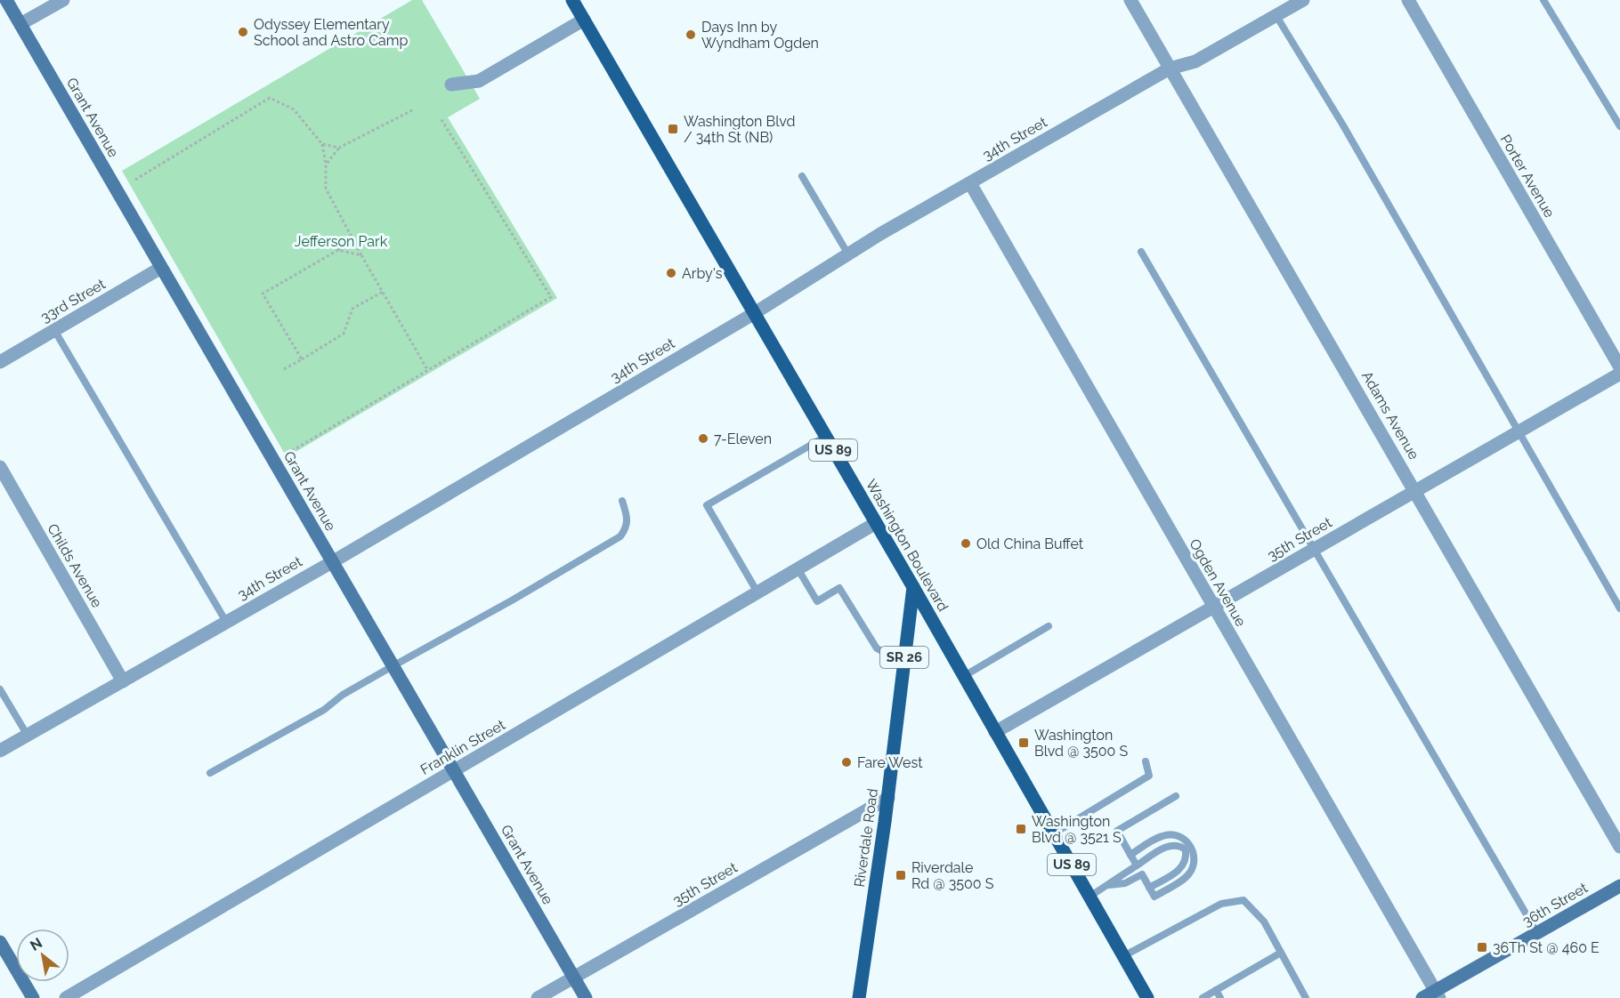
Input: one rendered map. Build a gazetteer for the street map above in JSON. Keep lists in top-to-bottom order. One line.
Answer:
{"streets":{"main road":["US 89","Washington Boulevard","SR 26","Riverdale Road"],"street":["Grant Avenue","34th Street","Porter Avenue","33rd Street","Adams Avenue","35th Street","Childs Avenue","Ogden Avenue","Franklin Street","36th Street"]},"crossings":[["Grant Avenue","34th Street"],["Grant Avenue","33rd Street"],["Grant Avenue","35th Street"],["Grant Avenue","Franklin Street"],["34th Street","Adams Avenue"],["34th Street","Washington Boulevard"],["34th Street","Childs Avenue"],["34th Street","Ogden Avenue"],["Adams Avenue","35th Street"],["35th Street","Washington Boulevard"],["35th Street","Ogden Avenue"],["35th Street","Riverdale Road"],["Washington Boulevard","Franklin Street"],["Washington Boulevard","Riverdale Road"],["Ogden Avenue","36th Street"]],"parks":["Jefferson Park"],"places":{"other":["Odyssey Elementary School and Astro Camp","Days Inn by Wyndham Ogden","Arby's","7-Eleven","Old China Buffet","Fare West"],"transit":["Washington Blvd / 34th St (NB)","Washington Blvd @ 3500 S","Washington Blvd @ 3521 S","Riverdale Rd @ 3500 S","36Th St @ 460 E"]},"north":"top left"}
